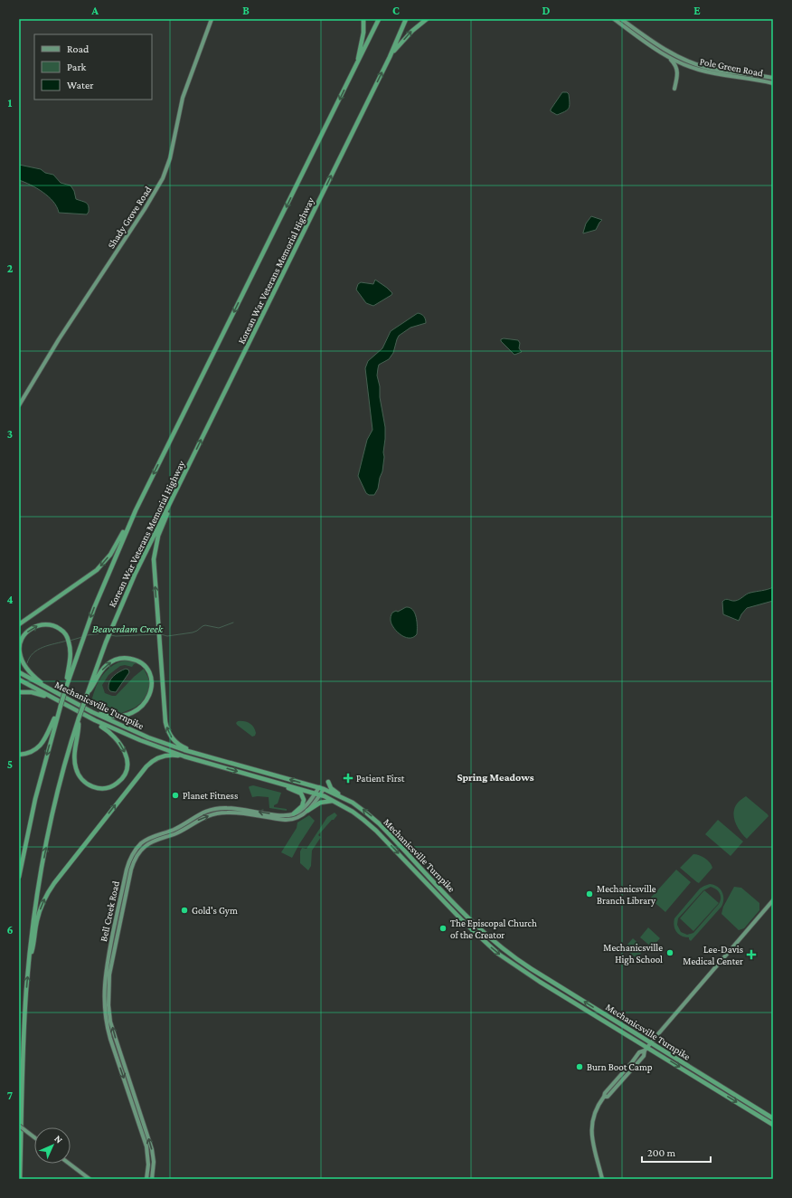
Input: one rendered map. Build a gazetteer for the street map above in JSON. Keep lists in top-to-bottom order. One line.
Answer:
{"streets":{"highway":["Korean War Veterans Memorial Highway","Mechanicsville Turnpike"],"main road":["Pole Green Road","Shady Grove Road","Bell Creek Road"]},"crossings":[["Mechanicsville Turnpike","Bell Creek Road"]],"districts":["Spring Meadows"],"water":["Beaverdam Creek"],"places":{"health":["Patient First","Lee-Davis Medical Center"],"other":["Planet Fitness","Mechanicsville Branch Library","Gold's Gym","The Episcopal Church of the Creator","Mechanicsville High School","Burn Boot Camp"]},"legend":["Road","Park","Water"],"scale_bar":"200 m","north":"top right","grid":{"columns":["A","B","C","D","E"],"rows":["1","2","3","4","5","6","7"]}}
